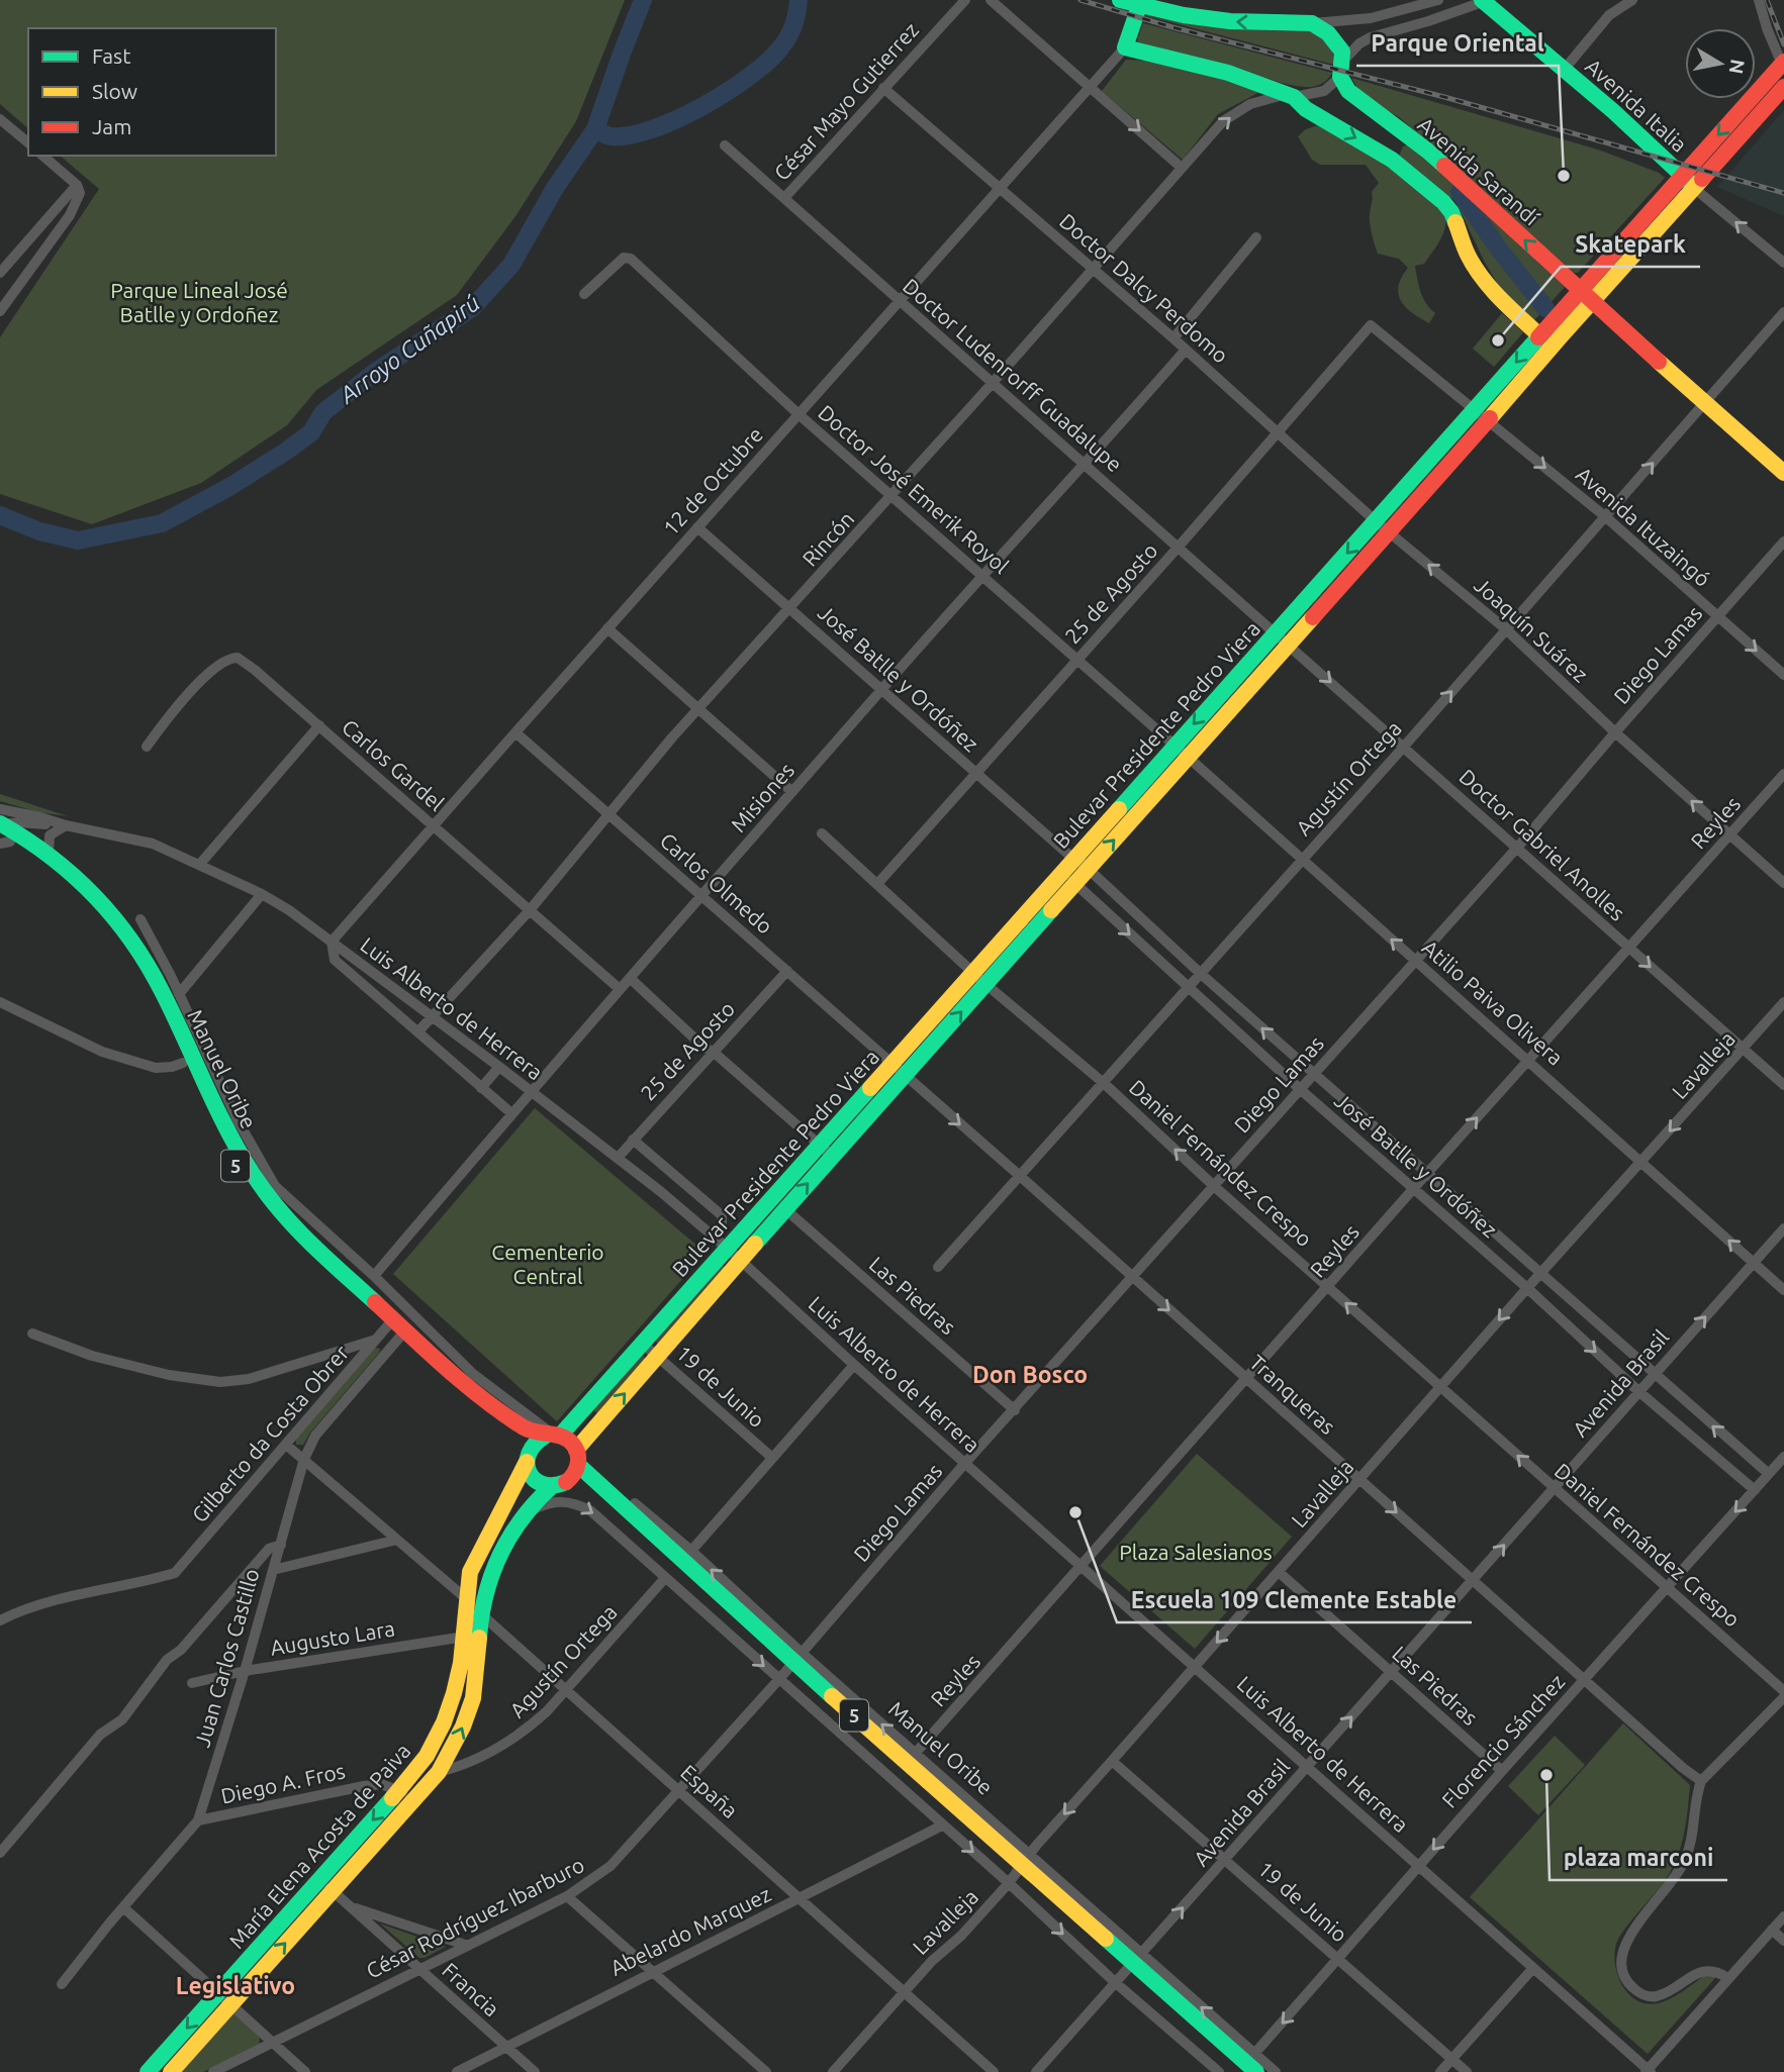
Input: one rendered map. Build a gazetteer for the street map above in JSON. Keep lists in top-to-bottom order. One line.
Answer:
{"streets":{"main road":["Avenida Italia","Avenida Sarandí","Bulevar Presidente Pedro Viera","Manuel Oribe","5","María Elena Acosta de Paiva"],"street":["César Mayo Gutierrez","Doctor Dalcy Perdomo","Doctor Ludenrorff Guadalupe","12 de Octubre","Doctor José Emerik Royol","Avenida Ituzaingó","Rincón","25 de Agosto","Joaquín Suárez","Diego Lamas","José Batlle y Ordóñez","Carlos Gardel","Agustín Ortega","Misiones","Reyles","Doctor Gabriel Anolles","Carlos Olmedo","Atilio Paiva Olivera","Luis Alberto de Herrera","Lavalleja","Daniel Fernández Crespo","Las Piedras","Avenida Brasil","19 de Junio","Tranqueras","Gilberto da Costa Obrer","Augusto Lara","Juan Carlos Castillo","Florencio Sánchez","Diego A. Fros","España","César Rodríguez Ibarburo","Abelardo Marquez","Francia"]},"crossings":[["César Mayo Gutierrez","Doctor Dalcy Perdomo"],["César Mayo Gutierrez","Doctor Ludenrorff Guadalupe"],["Avenida Italia","Bulevar Presidente Pedro Viera"],["Avenida Sarandí","Rincón"],["Avenida Sarandí","Bulevar Presidente Pedro Viera"],["Avenida Sarandí","Agustín Ortega"],["Doctor Dalcy Perdomo","12 de Octubre"],["Doctor Dalcy Perdomo","Rincón"],["Doctor Dalcy Perdomo","25 de Agosto"],["Doctor Dalcy Perdomo","Joaquín Suárez"],["Doctor Dalcy Perdomo","Bulevar Presidente Pedro Viera"],["Doctor Dalcy Perdomo","Misiones"],["Doctor Ludenrorff Guadalupe","12 de Octubre"],["Doctor Ludenrorff Guadalupe","Rincón"],["Doctor Ludenrorff Guadalupe","25 de Agosto"],["Doctor Ludenrorff Guadalupe","Bulevar Presidente Pedro Viera"],["Doctor Ludenrorff Guadalupe","Misiones"],["Doctor Ludenrorff Guadalupe","Doctor Gabriel Anolles"],["12 de Octubre","Doctor José Emerik Royol"],["12 de Octubre","José Batlle y Ordóñez"],["12 de Octubre","Carlos Gardel"],["12 de Octubre","Carlos Olmedo"],["12 de Octubre","Luis Alberto de Herrera"],["Doctor José Emerik Royol","Rincón"],["Doctor José Emerik Royol","25 de Agosto"],["Doctor José Emerik Royol","Bulevar Presidente Pedro Viera"],["Doctor José Emerik Royol","Misiones"],["Doctor José Emerik Royol","Atilio Paiva Olivera"],["Avenida Ituzaingó","25 de Agosto"],["Avenida Ituzaingó","Diego Lamas"],["Avenida Ituzaingó","Bulevar Presidente Pedro Viera"],["Avenida Ituzaingó","Agustín Ortega"],["Rincón","José Batlle y Ordóñez"],["Rincón","Carlos Gardel"],["Rincón","Carlos Olmedo"],["Rincón","Luis Alberto de Herrera"],["25 de Agosto","José Batlle y Ordóñez"],["25 de Agosto","Carlos Olmedo"],["25 de Agosto","Luis Alberto de Herrera"],["25 de Agosto","Daniel Fernández Crespo"],["Joaquín Suárez","Diego Lamas"],["Joaquín Suárez","Bulevar Presidente Pedro Viera"],["Joaquín Suárez","Agustín Ortega"],["Joaquín Suárez","Reyles"],["Diego Lamas","José Batlle y Ordóñez"],["Diego Lamas","Doctor Gabriel Anolles"],["Diego Lamas","Atilio Paiva Olivera"],["Diego Lamas","Luis Alberto de Herrera"],["Diego Lamas","Manuel Oribe"],["Diego Lamas","Daniel Fernández Crespo"],["Diego Lamas","Las Piedras"],["Diego Lamas","Tranqueras"],["Diego Lamas","César Rodríguez Ibarburo"],["José Batlle y Ordóñez","Bulevar Presidente Pedro Viera"],["José Batlle y Ordóñez","Agustín Ortega"],["José Batlle y Ordóñez","Misiones"],["José Batlle y Ordóñez","Reyles"],["José Batlle y Ordóñez","Lavalleja"],["José Batlle y Ordóñez","Avenida Brasil"],["José Batlle y Ordóñez","Florencio Sánchez"],["Bulevar Presidente Pedro Viera","Doctor Gabriel Anolles"],["Bulevar Presidente Pedro Viera","Carlos Olmedo"],["Bulevar Presidente Pedro Viera","Atilio Paiva Olivera"],["Bulevar Presidente Pedro Viera","Luis Alberto de Herrera"],["Bulevar Presidente Pedro Viera","Manuel Oribe"],["Bulevar Presidente Pedro Viera","Daniel Fernández Crespo"],["Bulevar Presidente Pedro Viera","Las Piedras"],["Bulevar Presidente Pedro Viera","19 de Junio"],["Bulevar Presidente Pedro Viera","Tranqueras"],["Bulevar Presidente Pedro Viera","María Elena Acosta de Paiva"],["Carlos Gardel","Misiones"],["Agustín Ortega","Doctor Gabriel Anolles"],["Agustín Ortega","Atilio Paiva Olivera"],["Agustín Ortega","Daniel Fernández Crespo"],["Agustín Ortega","Tranqueras"],["Agustín Ortega","España"],["Agustín Ortega","María Elena Acosta de Paiva"],["Misiones","Carlos Olmedo"],["Misiones","Luis Alberto de Herrera"],["Misiones","Manuel Oribe"],["Reyles","Doctor Gabriel Anolles"],["Reyles","Atilio Paiva Olivera"],["Reyles","Luis Alberto de Herrera"],["Reyles","Manuel Oribe"],["Reyles","Daniel Fernández Crespo"],["Reyles","Tranqueras"],["Doctor Gabriel Anolles","Lavalleja"],["Carlos Olmedo","Tranqueras"],["Atilio Paiva Olivera","Lavalleja"],["Atilio Paiva Olivera","Avenida Brasil"],["Luis Alberto de Herrera","Lavalleja"],["Luis Alberto de Herrera","Manuel Oribe"],["Luis Alberto de Herrera","Avenida Brasil"],["Luis Alberto de Herrera","Florencio Sánchez"],["Lavalleja","Manuel Oribe"],["Lavalleja","Daniel Fernández Crespo"],["Lavalleja","Las Piedras"],["Lavalleja","19 de Junio"],["Lavalleja","Tranqueras"],["Lavalleja","España"],["Manuel Oribe","Avenida Brasil"],["Manuel Oribe","Gilberto da Costa Obrer"],["Manuel Oribe","Juan Carlos Castillo"],["Manuel Oribe","Florencio Sánchez"],["Manuel Oribe","María Elena Acosta de Paiva"],["Manuel Oribe","César Rodríguez Ibarburo"],["Daniel Fernández Crespo","Avenida Brasil"],["Daniel Fernández Crespo","Florencio Sánchez"],["Las Piedras","Avenida Brasil"],["Las Piedras","Florencio Sánchez"],["Avenida Brasil","19 de Junio"],["Avenida Brasil","Tranqueras"],["19 de Junio","Florencio Sánchez"],["Tranqueras","Florencio Sánchez"],["Gilberto da Costa Obrer","Juan Carlos Castillo"],["Gilberto da Costa Obrer","España"],["Augusto Lara","Juan Carlos Castillo"],["Augusto Lara","María Elena Acosta de Paiva"],["Juan Carlos Castillo","Diego A. Fros"],["Juan Carlos Castillo","España"],["Diego A. Fros","María Elena Acosta de Paiva"],["España","María Elena Acosta de Paiva"],["España","César Rodríguez Ibarburo"],["España","Abelardo Marquez"],["María Elena Acosta de Paiva","Francia"],["César Rodríguez Ibarburo","Francia"],["Abelardo Marquez","Francia"]],"one_way":["Avenida Ituzaingó","Joaquín Suárez","Doctor Gabriel Anolles","Atilio Paiva Olivera","Lavalleja","Daniel Fernández Crespo","Avenida Brasil","Tranqueras","Florencio Sánchez"],"districts":["Don Bosco","Legislativo"],"water":["Arroyo Cuñapirú"],"parks":["Parque Lineal José Batlle y Ordoñez","Cementerio Central","Plaza Salesianos"],"places":["Parque Oriental","Skatepark","Escuela 109 Clemente Estable","plaza marconi"],"legend":["Fast","Slow","Jam"],"north":"right"}
